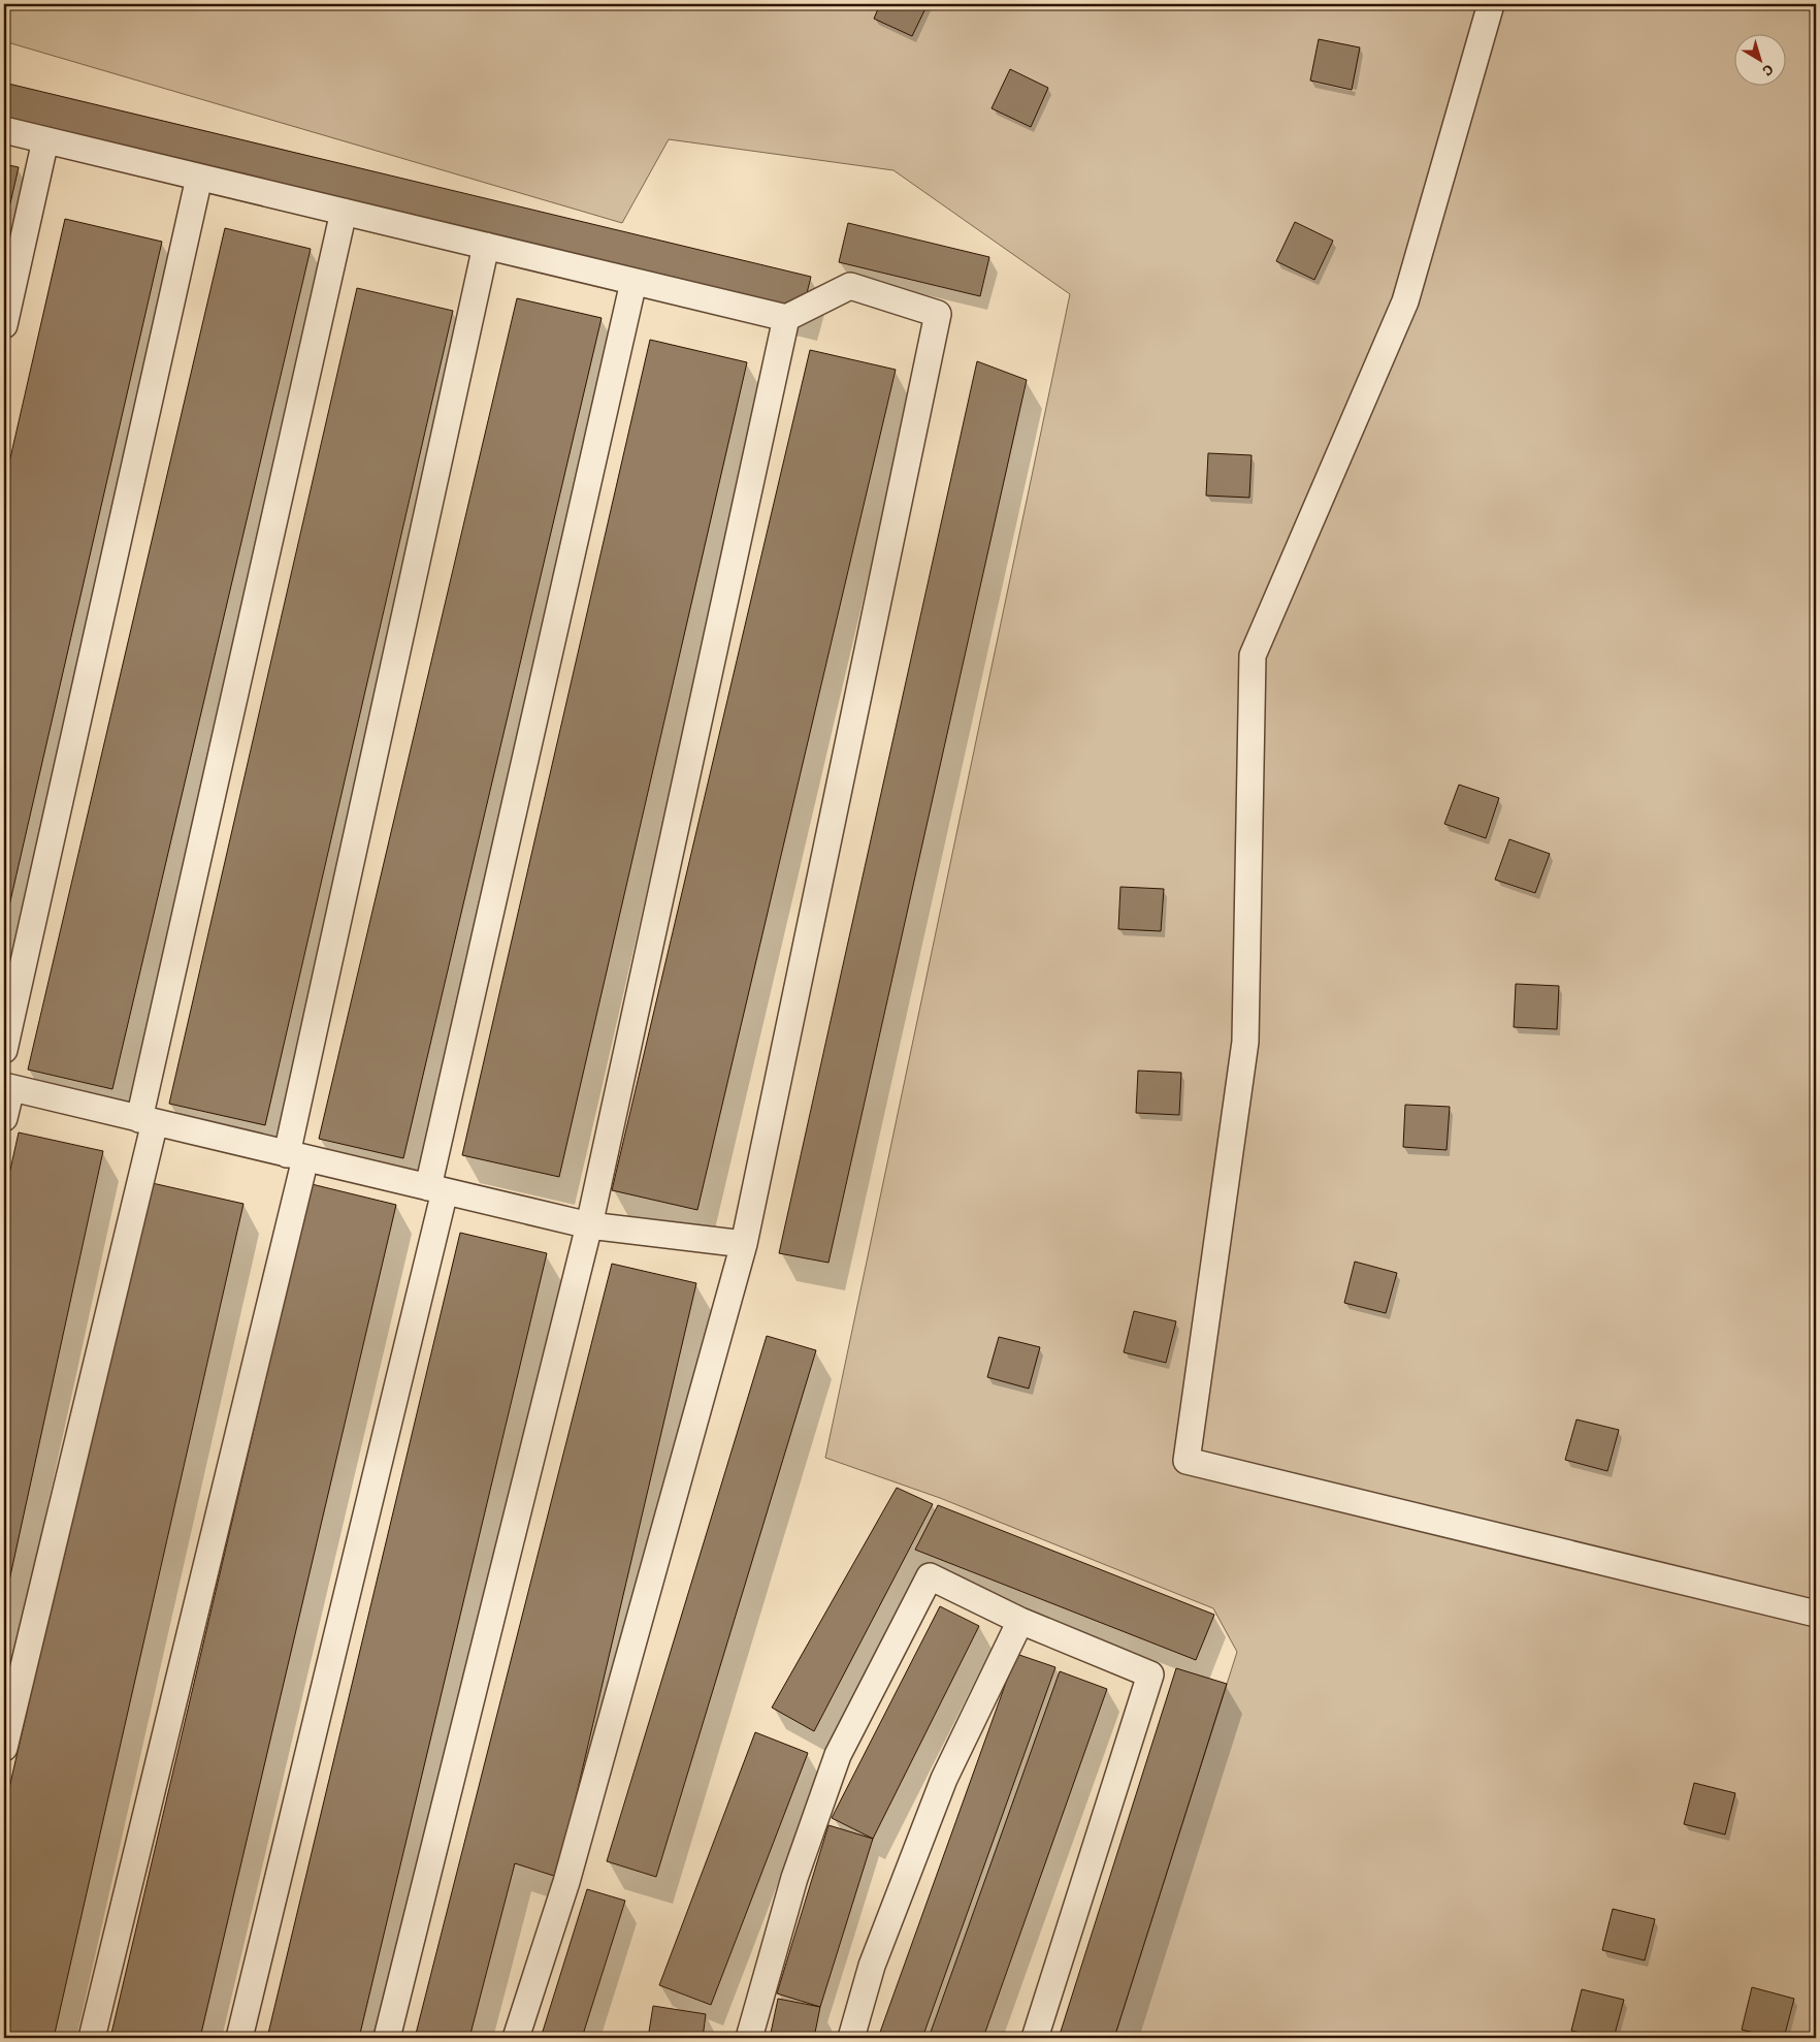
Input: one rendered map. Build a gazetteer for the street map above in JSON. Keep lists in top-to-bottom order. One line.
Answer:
{"north":"bottom right"}
